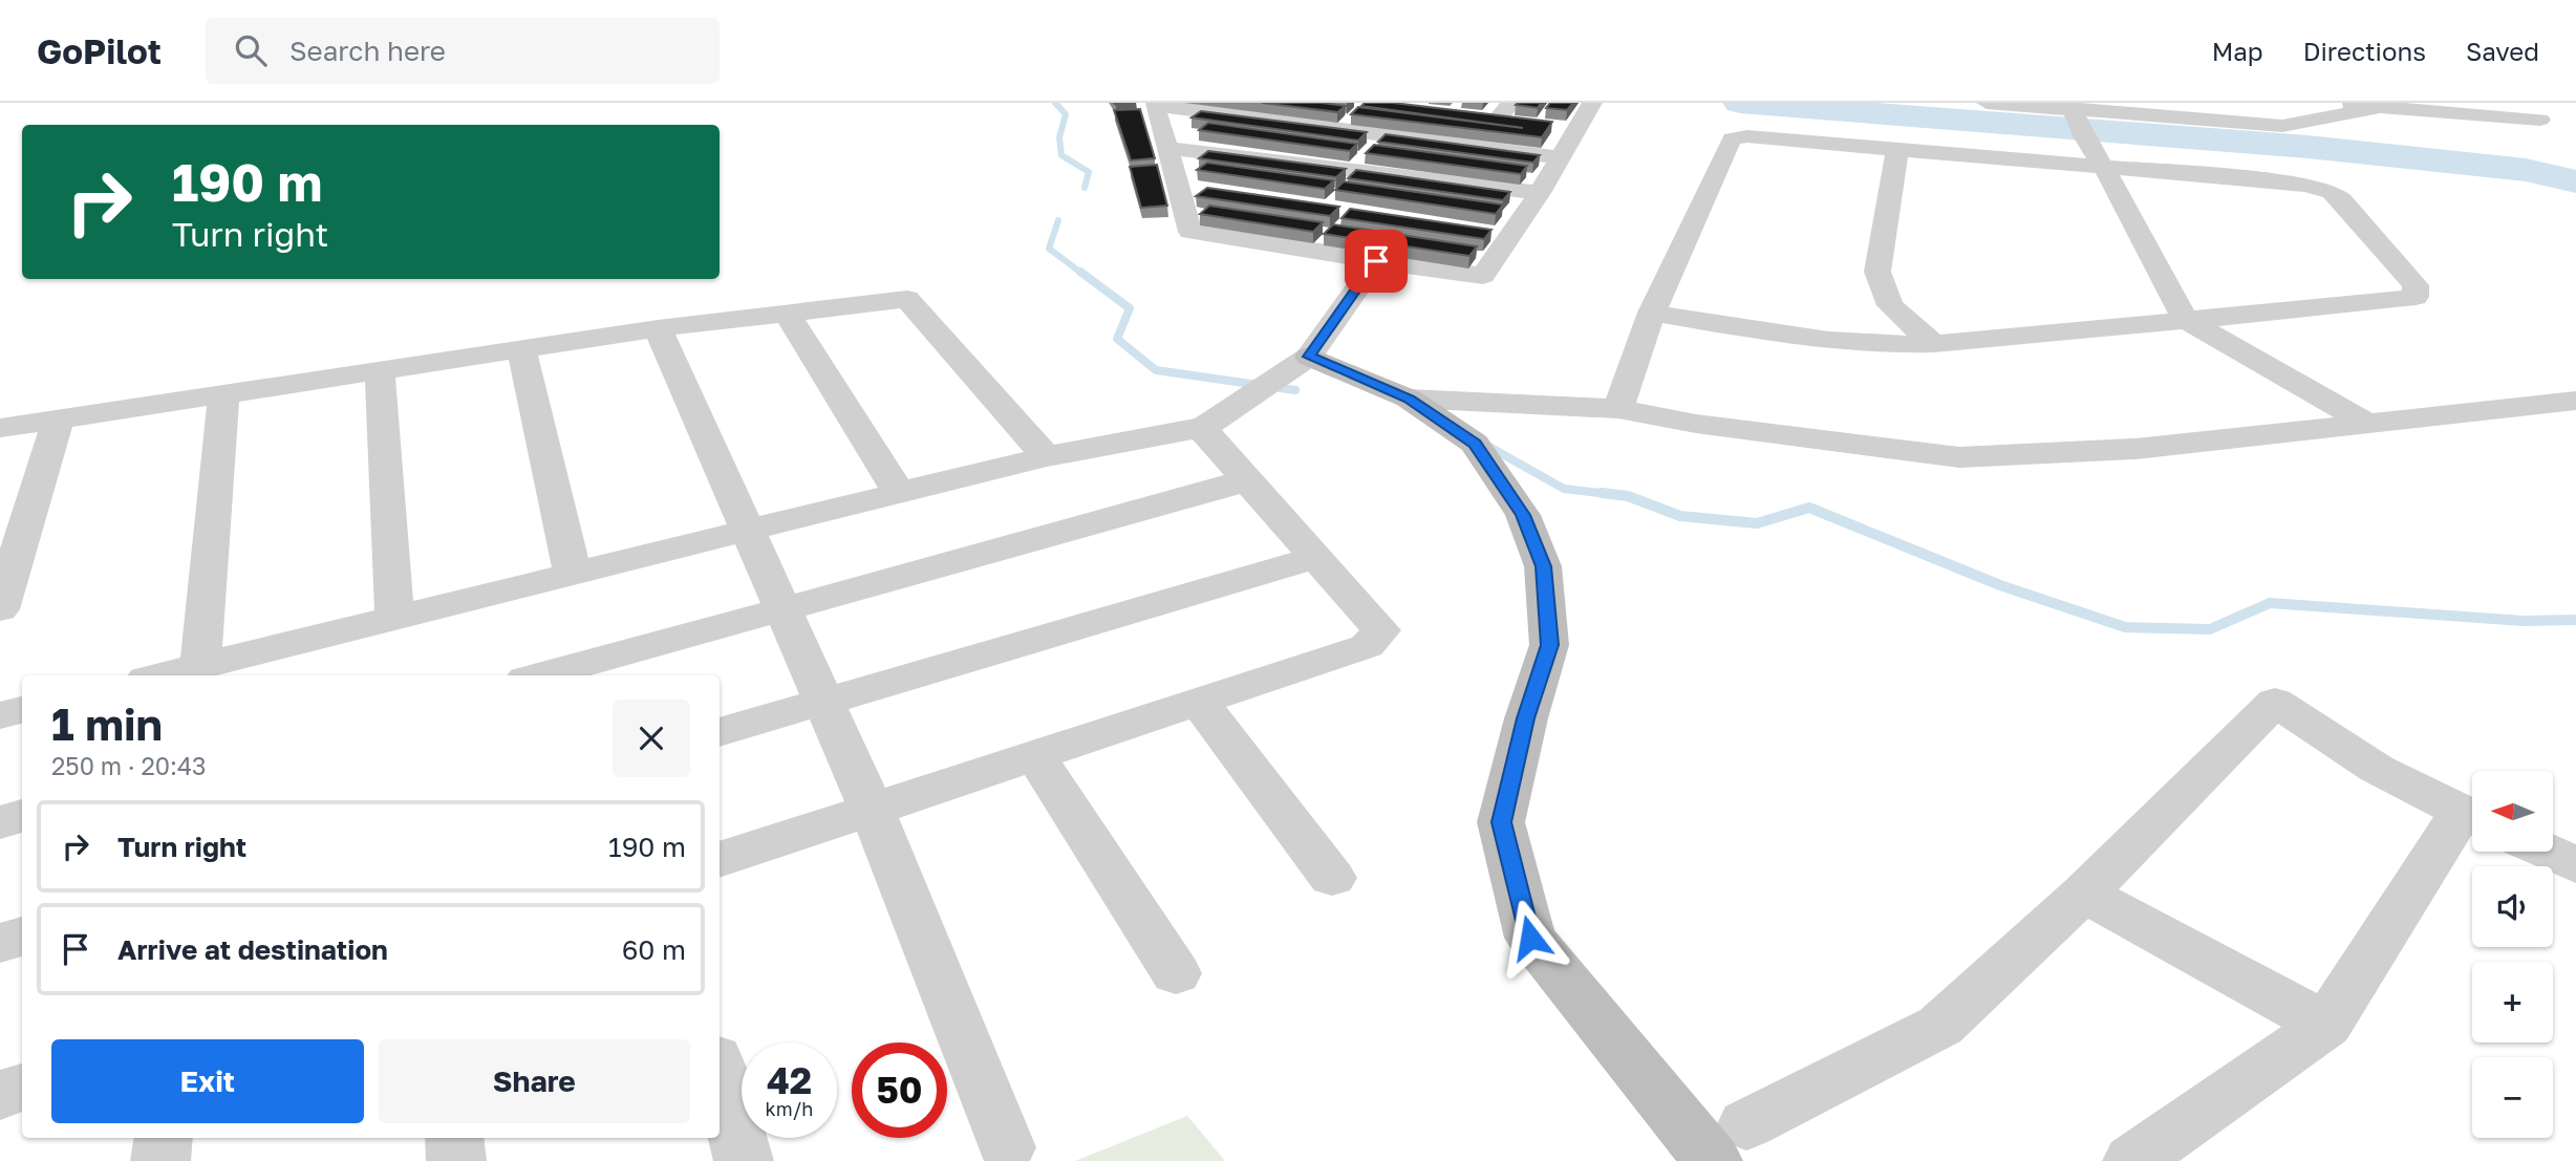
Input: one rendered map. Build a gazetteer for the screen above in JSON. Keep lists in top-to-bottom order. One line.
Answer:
{"north":"left","page":{"header":"GoPilot","search":"Search here","nav":["Map","Directions","Saved"],"turn":["190 m","Turn right"],"heading":["1 min","250 m · 20:43"],"map_buttons":["+","−"],"list":[{"name":"Turn right","value":"190 m"},{"name":"Arrive at destination","value":"60 m"}],"buttons":["Exit","Share"],"speed":"42 km/h","limit":"50"}}
